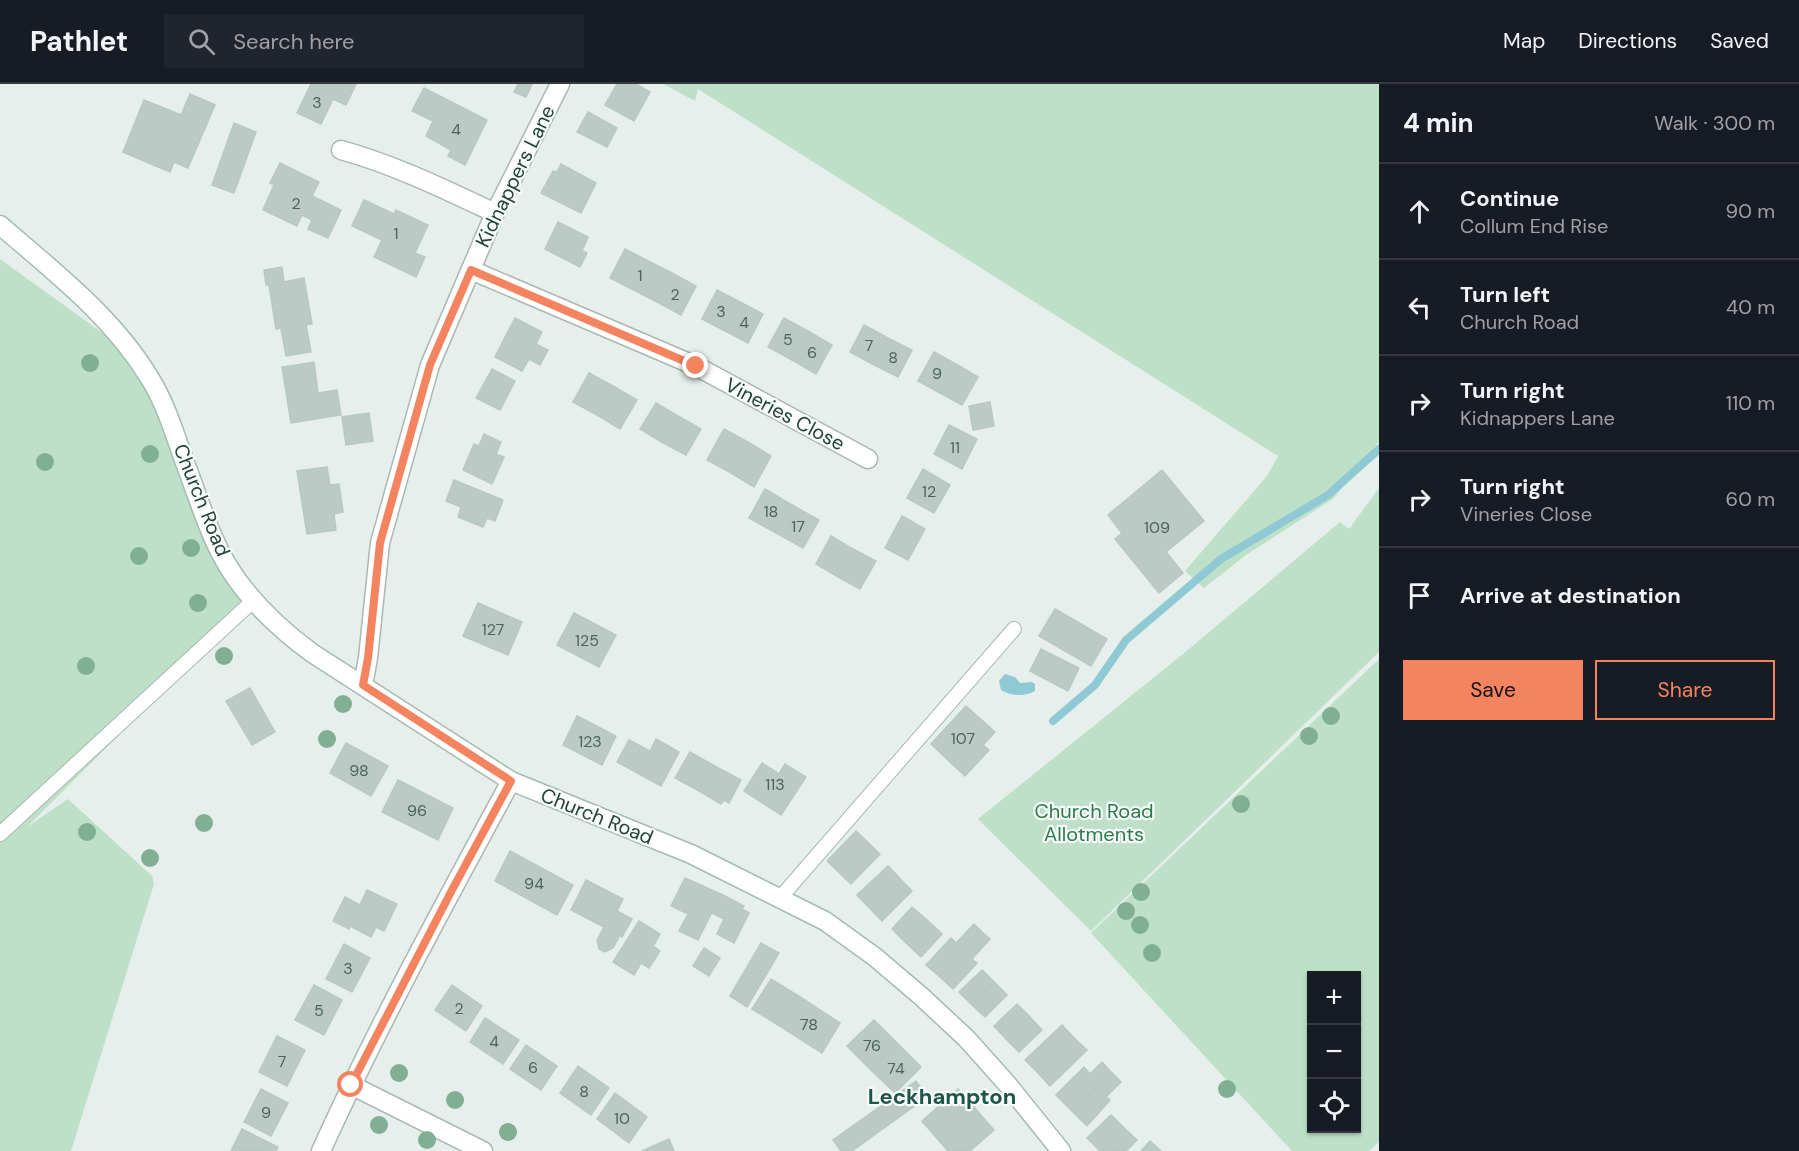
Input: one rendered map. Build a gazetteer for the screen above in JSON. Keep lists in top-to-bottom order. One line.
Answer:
{"streets":{"street":["Kidnappers Lane","Vineries Close","Church Road"]},"crossings":[["Kidnappers Lane","Vineries Close"],["Kidnappers Lane","Church Road"]],"districts":["Leckhampton"],"parks":["Church Road Allotments"],"house_numbers":["3","4","2","1","1","2","3","4","5","7","6","8","9","11","12","18","17","109","127","125","107","123","98","113","96","94","3","2","5","78","4","76","7","6","74","8","9","10"],"page":{"header":"Pathlet","search":"Search here","nav":["Map","Directions","Saved"],"heading":["4 min","Walk · 300 m"],"list":[["Continue","Collum End Rise","90 m"],["Turn left","Church Road","40 m"],["Turn right","Kidnappers Lane","110 m"],["Turn right","Vineries Close","60 m"],"Arrive at destination"],"buttons":["Save","Share"],"map_buttons":["+","−"]}}
